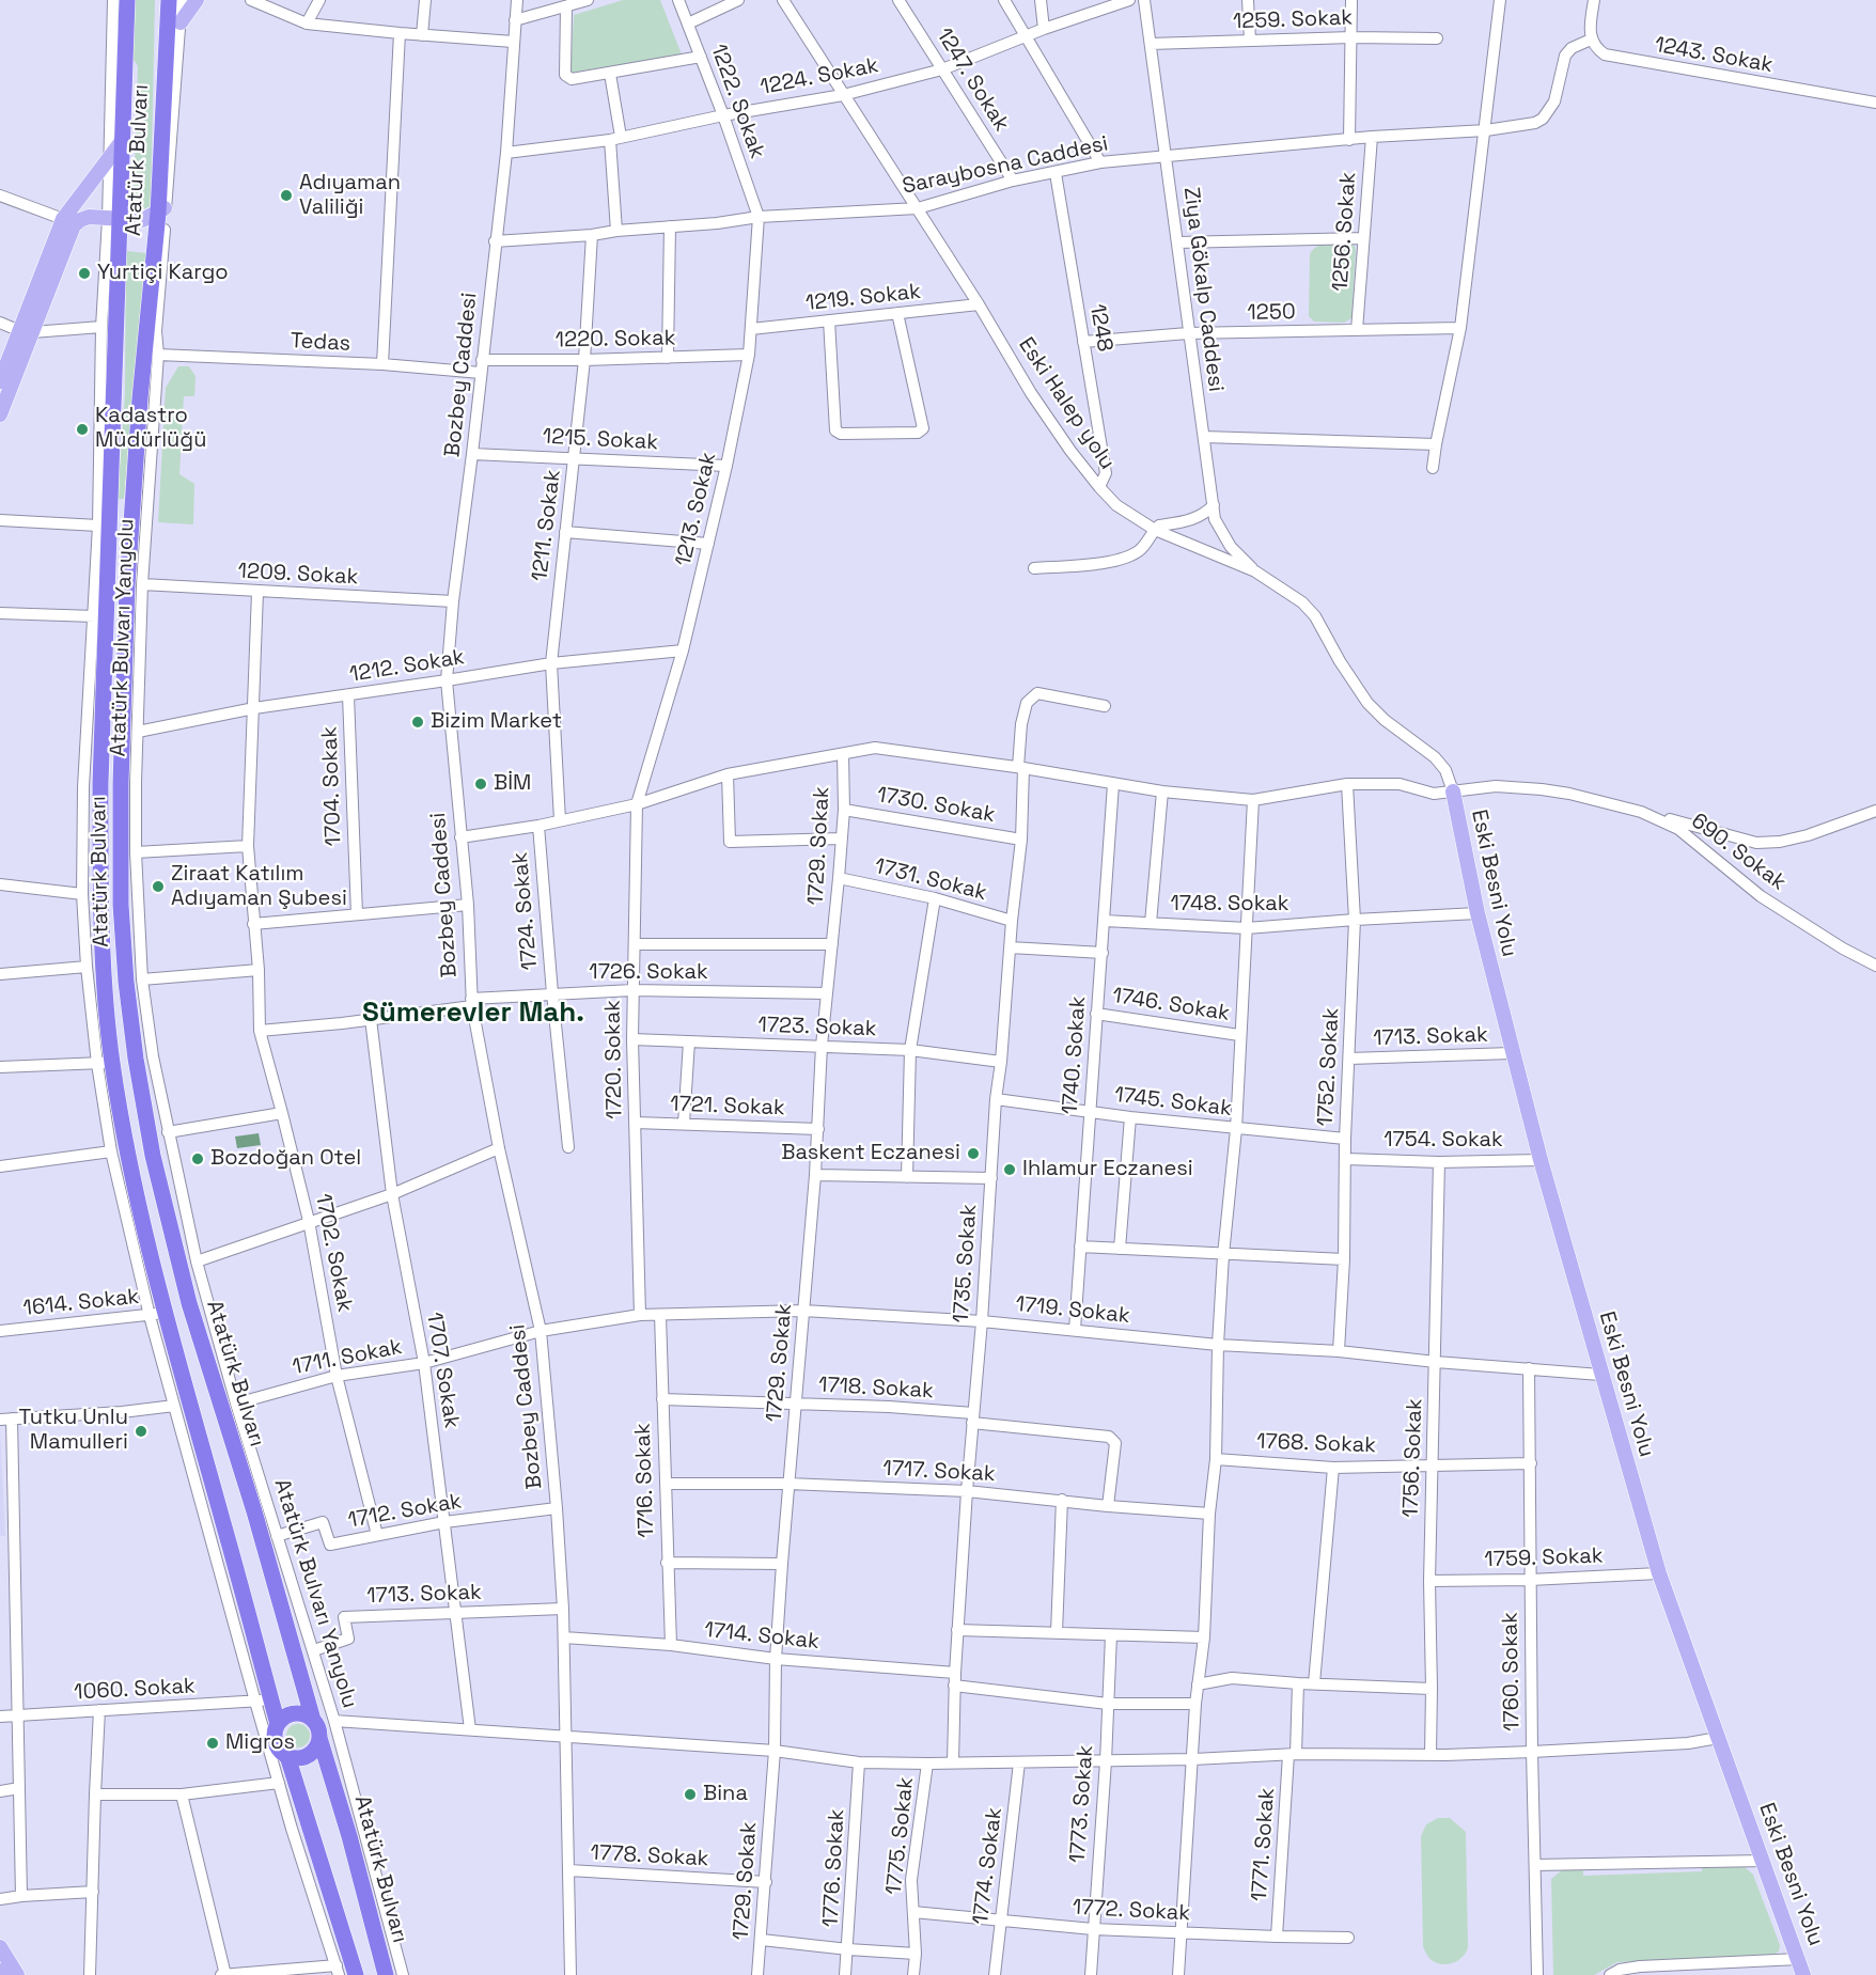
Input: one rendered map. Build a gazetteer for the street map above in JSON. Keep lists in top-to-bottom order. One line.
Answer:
{"streets":{"highway":["Atatürk Bulvarı"],"main road":["Eski Besni Yolu"],"street":["1259. Sokak","1243. Sokak","1224. Sokak","1247. Sokak","1222. Sokak","Saraybosna Caddesi","1256. Sokak","Ziya Gökalp Caddesi","1219. Sokak","1250","1248","1220. Sokak","Tedas","Bozbey Caddesi","Eski Halep yolu","1215. Sokak","1213. Sokak","1211. Sokak","1209. Sokak","Atatürk Bulvarı Yanyolu","1212. Sokak","1704. Sokak","1730. Sokak","1729. Sokak","690. Sokak","1731. Sokak","1748. Sokak","1724. Sokak","1726. Sokak","1746. Sokak","1723. Sokak","1713. Sokak","1740. Sokak","1720. Sokak","1752. Sokak","1745. Sokak","1721. Sokak","1754. Sokak","1702. Sokak","1735. Sokak","1614. Sokak","1719. Sokak","1711. Sokak","1707. Sokak","1718. Sokak","1768. Sokak","1756. Sokak","1717. Sokak","1716. Sokak","1712. Sokak","1759. Sokak","1714. Sokak","1760. Sokak","1060. Sokak","1773. Sokak","1775. Sokak","1771. Sokak","1778. Sokak","1774. Sokak","1776. Sokak","1772. Sokak"]},"crossings":[["1259. Sokak","Ziya Gökalp Caddesi"],["1243. Sokak","Saraybosna Caddesi"],["1224. Sokak","1247. Sokak"],["1224. Sokak","1222. Sokak"],["1224. Sokak","Bozbey Caddesi"],["1224. Sokak","Eski Halep yolu"],["1247. Sokak","Saraybosna Caddesi"],["1222. Sokak","Saraybosna Caddesi"],["1222. Sokak","1213. Sokak"],["Atatürk Bulvarı","Atatürk Bulvarı Yanyolu"],["Atatürk Bulvarı","1614. Sokak"],["Atatürk Bulvarı","1060. Sokak"],["Saraybosna Caddesi","1256. Sokak"],["Saraybosna Caddesi","Ziya Gökalp Caddesi"],["Saraybosna Caddesi","1248"],["Saraybosna Caddesi","Bozbey Caddesi"],["Saraybosna Caddesi","Eski Halep yolu"],["Saraybosna Caddesi","1213. Sokak"],["Saraybosna Caddesi","1211. Sokak"],["1256. Sokak","1250"],["Ziya Gökalp Caddesi","1250"],["Ziya Gökalp Caddesi","Eski Halep yolu"],["1219. Sokak","Eski Halep yolu"],["1219. Sokak","1213. Sokak"],["1250","1248"],["1248","Eski Halep yolu"],["1220. Sokak","Bozbey Caddesi"],["1220. Sokak","1213. Sokak"],["1220. Sokak","1211. Sokak"],["Tedas","Bozbey Caddesi"],["Tedas","Atatürk Bulvarı Yanyolu"],["Bozbey Caddesi","1215. Sokak"],["Bozbey Caddesi","1209. Sokak"],["Bozbey Caddesi","1212. Sokak"],["Bozbey Caddesi","690. Sokak"],["Bozbey Caddesi","1726. Sokak"],["Bozbey Caddesi","1713. Sokak"],["Bozbey Caddesi","1719. Sokak"],["Bozbey Caddesi","1711. Sokak"],["Bozbey Caddesi","1712. Sokak"],["Bozbey Caddesi","1714. Sokak"],["Bozbey Caddesi","1778. Sokak"],["Eski Halep yolu","690. Sokak"],["Eski Halep yolu","Eski Besni Yolu"],["1215. Sokak","1213. Sokak"],["1215. Sokak","1211. Sokak"],["1213. Sokak","1212. Sokak"],["1213. Sokak","690. Sokak"],["1213. Sokak","1720. Sokak"],["1211. Sokak","1212. Sokak"],["1211. Sokak","690. Sokak"],["1209. Sokak","Atatürk Bulvarı Yanyolu"],["1209. Sokak","1702. Sokak"],["Atatürk Bulvarı Yanyolu","1212. Sokak"],["Atatürk Bulvarı Yanyolu","1713. Sokak"],["Atatürk Bulvarı Yanyolu","1614. Sokak"],["Atatürk Bulvarı Yanyolu","1711. Sokak"],["Atatürk Bulvarı Yanyolu","1712. Sokak"],["1212. Sokak","1704. Sokak"],["1212. Sokak","1702. Sokak"],["1730. Sokak","1729. Sokak"],["1730. Sokak","1735. Sokak"],["1729. Sokak","690. Sokak"],["1729. Sokak","1731. Sokak"],["1729. Sokak","1726. Sokak"],["1729. Sokak","1723. Sokak"],["1729. Sokak","1721. Sokak"],["1729. Sokak","1719. Sokak"],["1729. Sokak","1718. Sokak"],["1729. Sokak","1717. Sokak"],["1729. Sokak","1714. Sokak"],["1729. Sokak","1778. Sokak"],["690. Sokak","Eski Besni Yolu"],["690. Sokak","1724. Sokak"],["690. Sokak","1740. Sokak"],["690. Sokak","1720. Sokak"],["690. Sokak","1752. Sokak"],["690. Sokak","1735. Sokak"],["1731. Sokak","1735. Sokak"],["Eski Besni Yolu","1748. Sokak"],["Eski Besni Yolu","1713. Sokak"],["Eski Besni Yolu","1754. Sokak"],["Eski Besni Yolu","1719. Sokak"],["Eski Besni Yolu","1759. Sokak"],["1748. Sokak","1740. Sokak"],["1748. Sokak","1752. Sokak"],["1724. Sokak","1726. Sokak"],["1726. Sokak","1720. Sokak"],["1726. Sokak","1702. Sokak"],["1726. Sokak","1707. Sokak"],["1746. Sokak","1740. Sokak"],["1723. Sokak","1720. Sokak"],["1723. Sokak","1735. Sokak"],["1713. Sokak","1752. Sokak"],["1713. Sokak","1707. Sokak"],["1740. Sokak","1745. Sokak"],["1740. Sokak","1719. Sokak"],["1720. Sokak","1721. Sokak"],["1720. Sokak","1719. Sokak"],["1752. Sokak","1745. Sokak"],["1752. Sokak","1754. Sokak"],["1752. Sokak","1719. Sokak"],["1745. Sokak","1735. Sokak"],["1754. Sokak","1756. Sokak"],["1702. Sokak","1711. Sokak"],["1702. Sokak","1712. Sokak"],["1735. Sokak","1719. Sokak"],["1735. Sokak","1718. Sokak"],["1735. Sokak","1717. Sokak"],["1735. Sokak","1714. Sokak"],["1719. Sokak","1711. Sokak"],["1719. Sokak","1756. Sokak"],["1719. Sokak","1716. Sokak"],["1719. Sokak","1760. Sokak"],["1711. Sokak","1707. Sokak"],["1707. Sokak","1712. Sokak"],["1718. Sokak","1717. Sokak"],["1718. Sokak","1716. Sokak"],["1768. Sokak","1756. Sokak"],["1768. Sokak","1760. Sokak"],["1756. Sokak","1759. Sokak"],["1717. Sokak","1716. Sokak"],["1716. Sokak","1714. Sokak"],["1759. Sokak","1760. Sokak"],["1773. Sokak","1772. Sokak"],["1775. Sokak","1772. Sokak"],["1771. Sokak","1772. Sokak"],["1774. Sokak","1772. Sokak"]],"districts":["Sümerevler Mah."],"places":["Adıyaman Valiliği","Yurtiçi Kargo","Kadastro Müdürlüğü","Bizim Market","BİM","Ziraat Katılım Adıyaman Şubesi","Baskent Eczanesi","Bozdoğan Otel","Ihlamur Eczanesi","Tutku Unlu Mamulleri","Migros","Bina"]}
